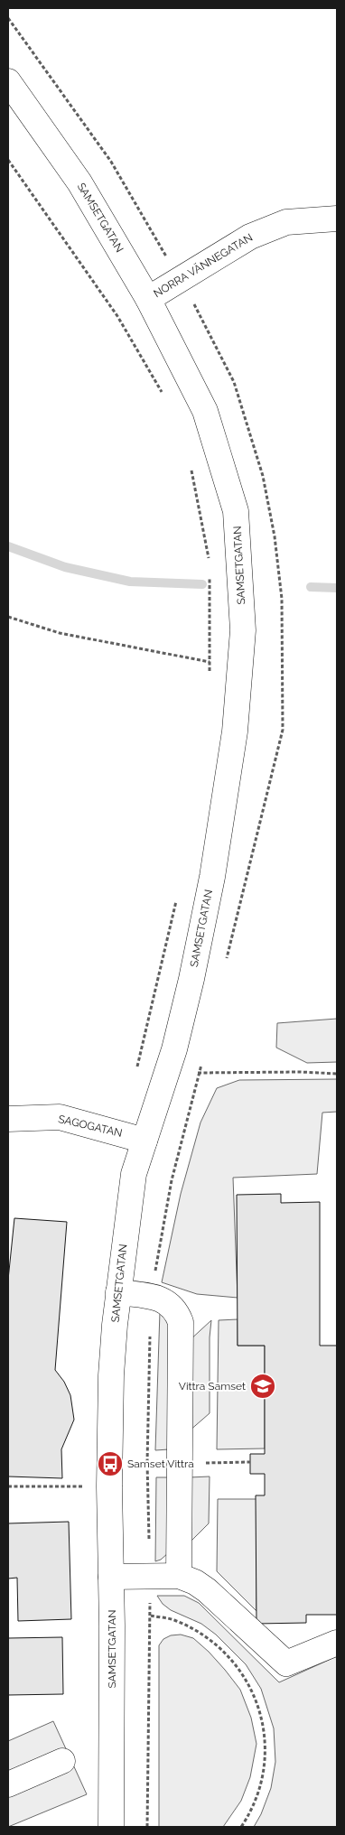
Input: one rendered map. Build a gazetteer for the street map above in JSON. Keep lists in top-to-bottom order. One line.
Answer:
{"streets":{"street":["SAMSETGATAN","NORRA VÄNNEGATAN","SAGOGATAN"]},"crossings":[["SAMSETGATAN","NORRA VÄNNEGATAN"],["SAMSETGATAN","SAGOGATAN"]],"places":{"school or university":["Vittra Samset"],"bus stop":["Samset Vittra"]}}
